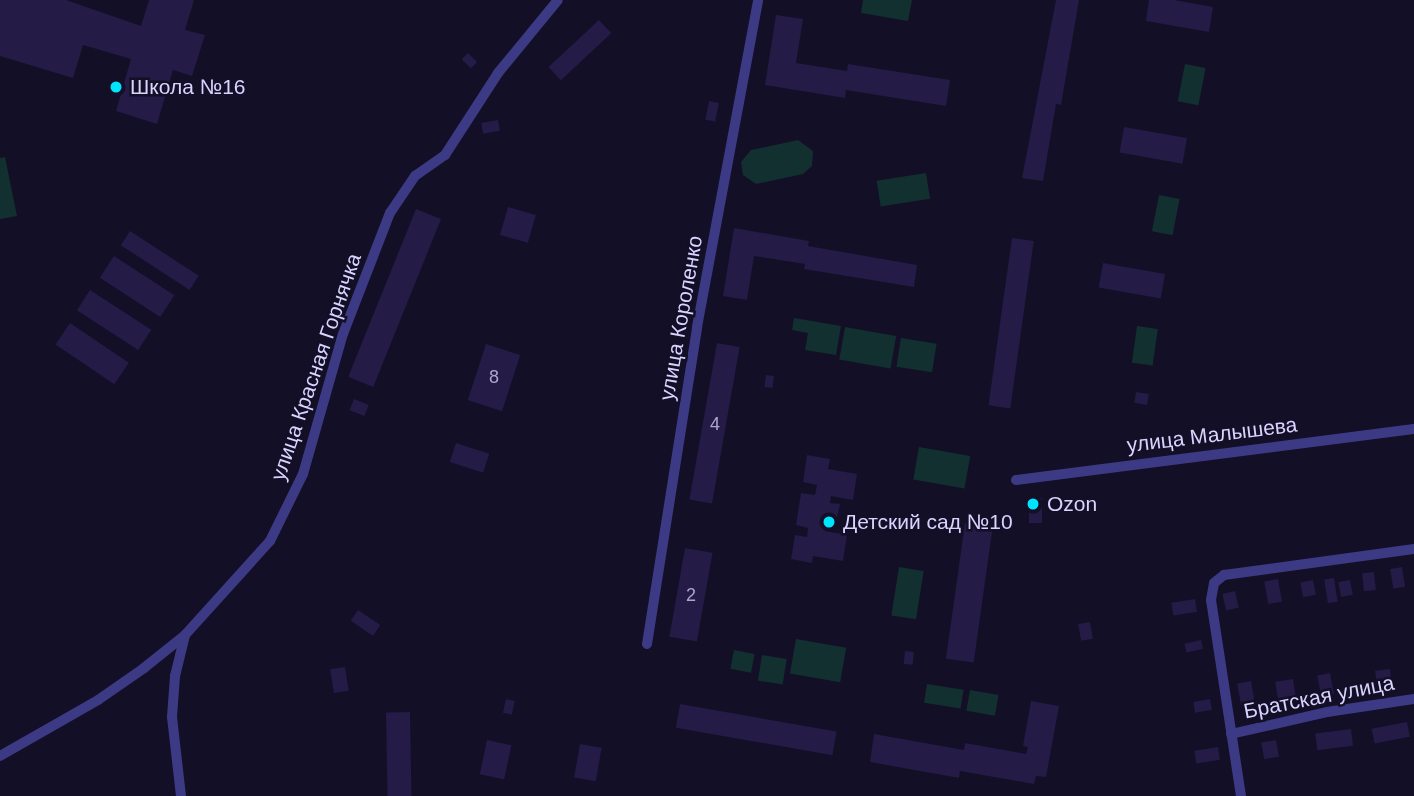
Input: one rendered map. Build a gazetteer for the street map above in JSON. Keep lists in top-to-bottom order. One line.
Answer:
{"streets":{"street":["улица Короленко","улица Красная Горнячка","улица Малышева","Братская улица"]},"places":["Школа №16","Ozon","Детский сад №10"],"house_numbers":["8","4","2"]}
